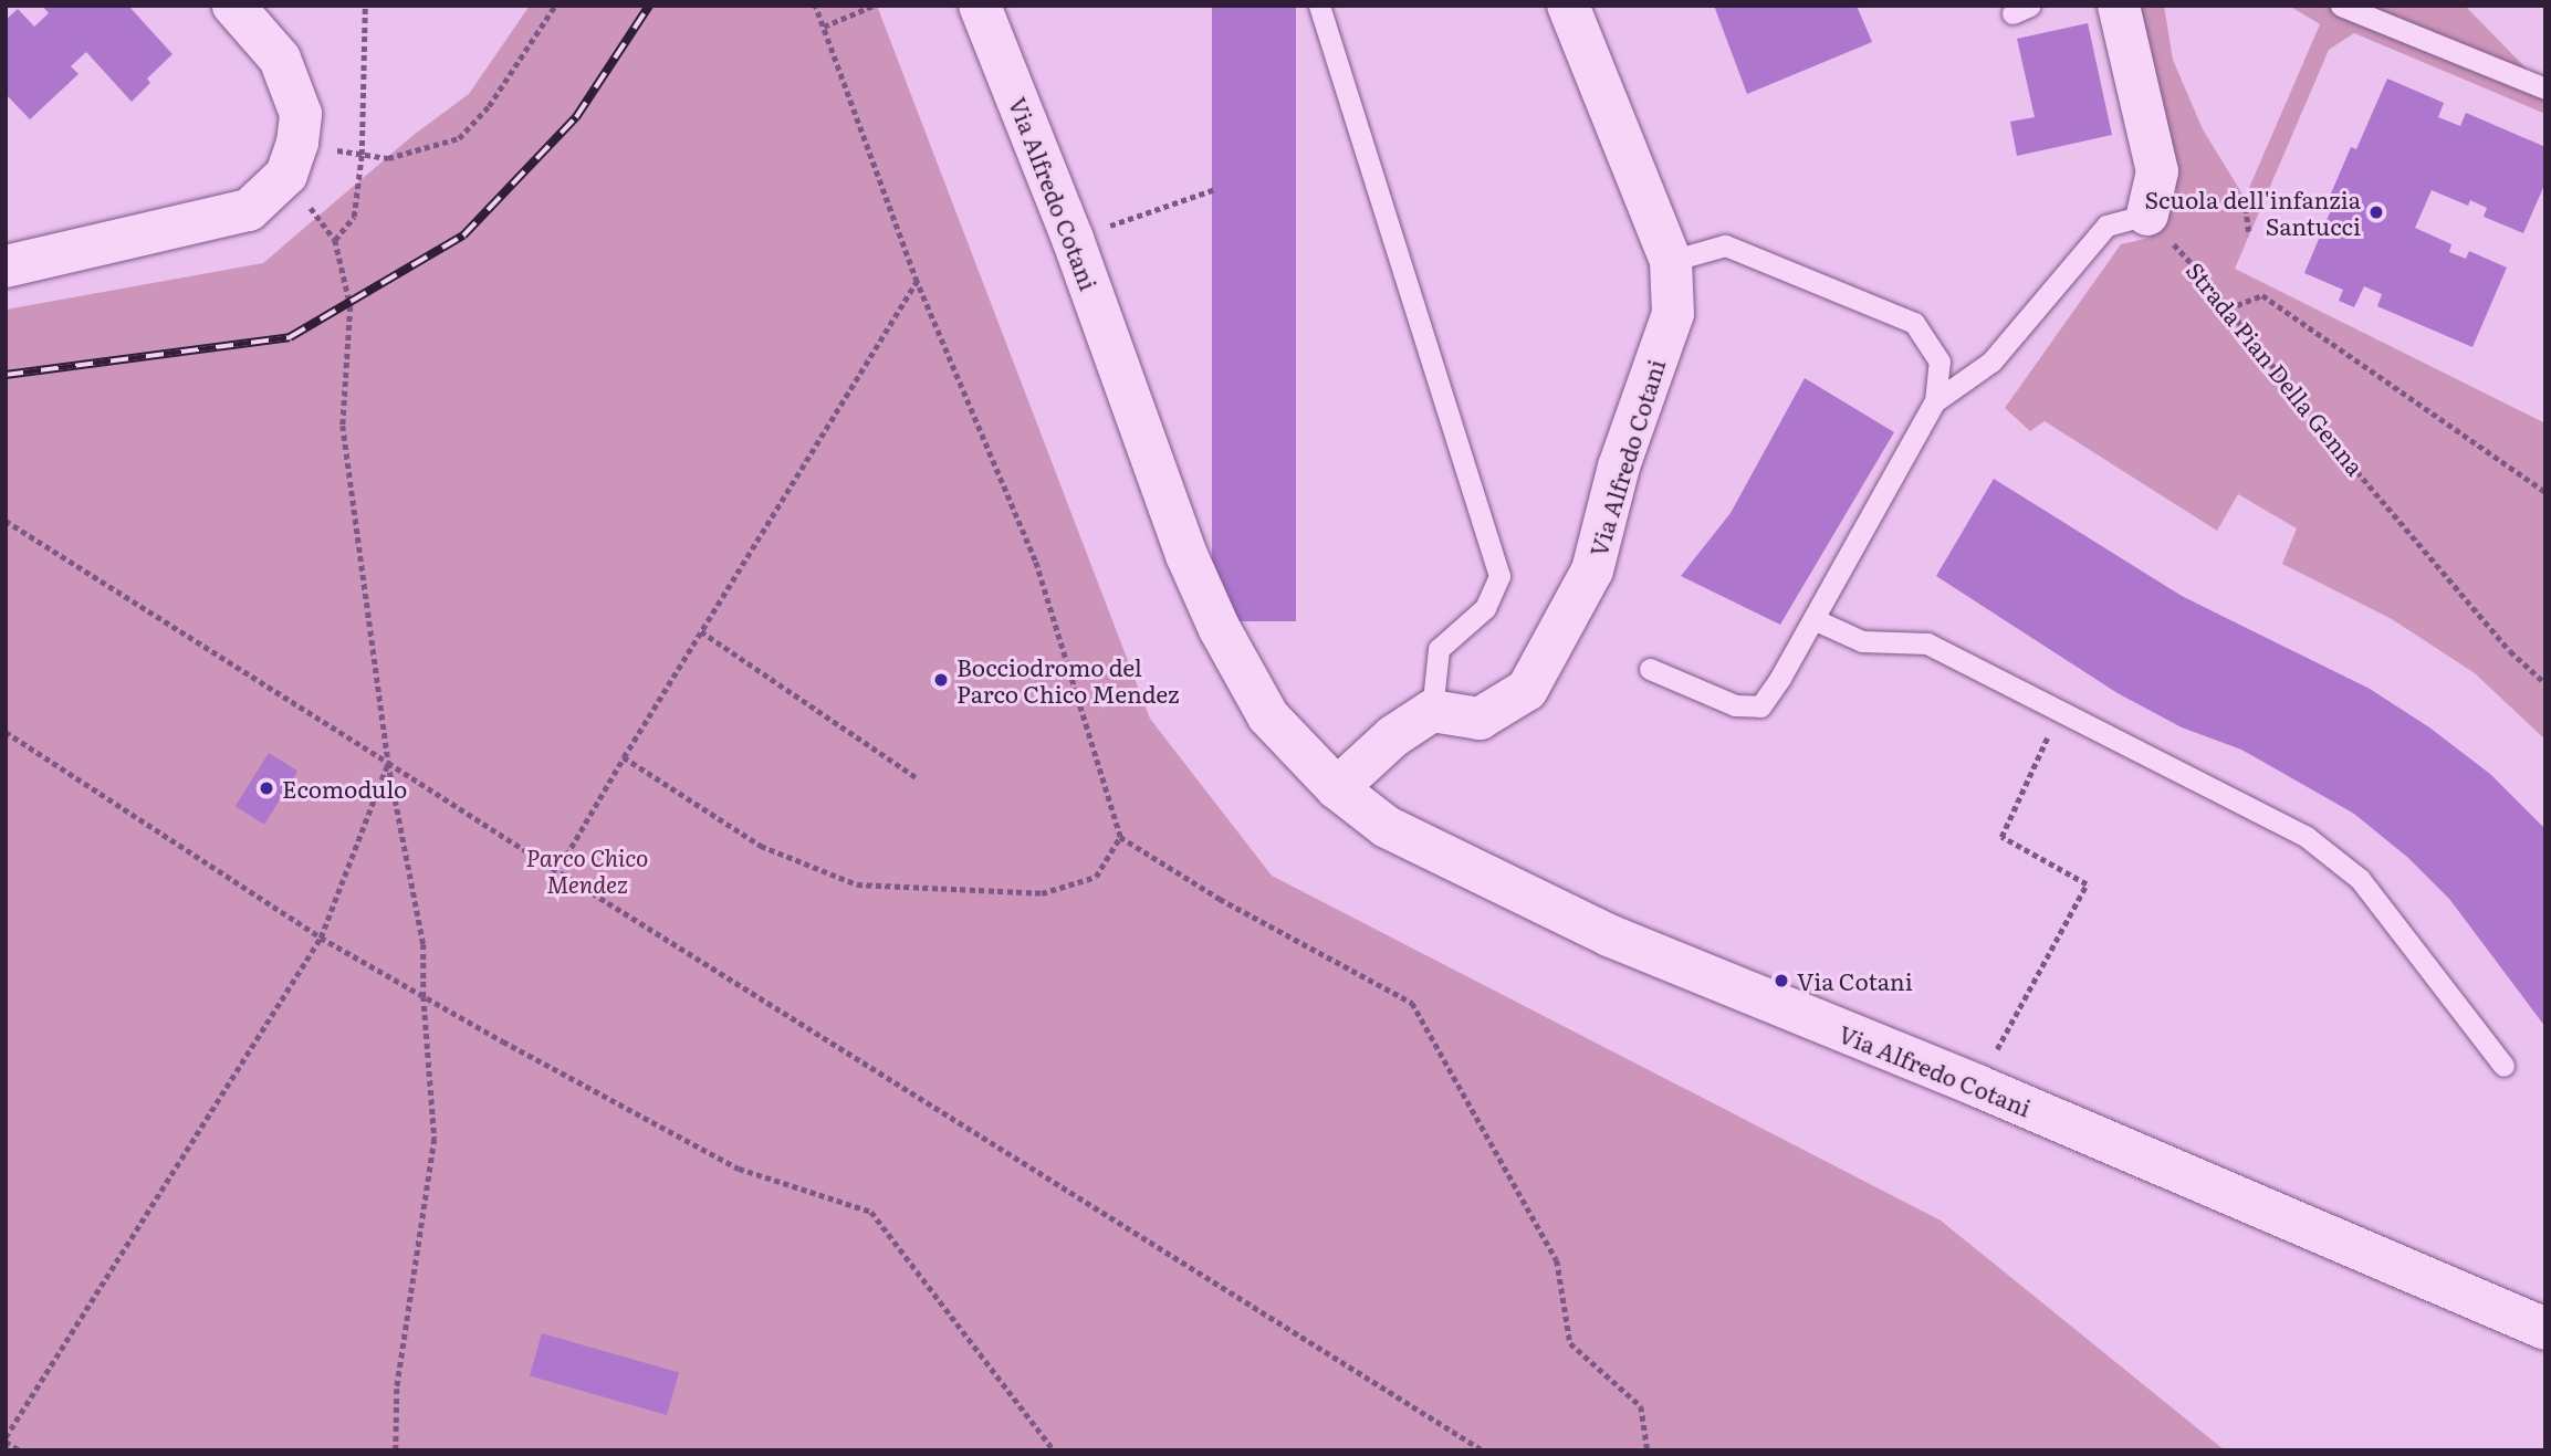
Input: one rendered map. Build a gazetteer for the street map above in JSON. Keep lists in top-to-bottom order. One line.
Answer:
{"streets":{"street":["Via Alfredo Cotani"],"path":["Strada Pian Della Genna"]},"parks":["Parco Chico Mendez"],"places":["Scuola dell'infanzia Santucci","Bocciodromo del Parco Chico Mendez","Ecomodulo","Via Cotani"]}
